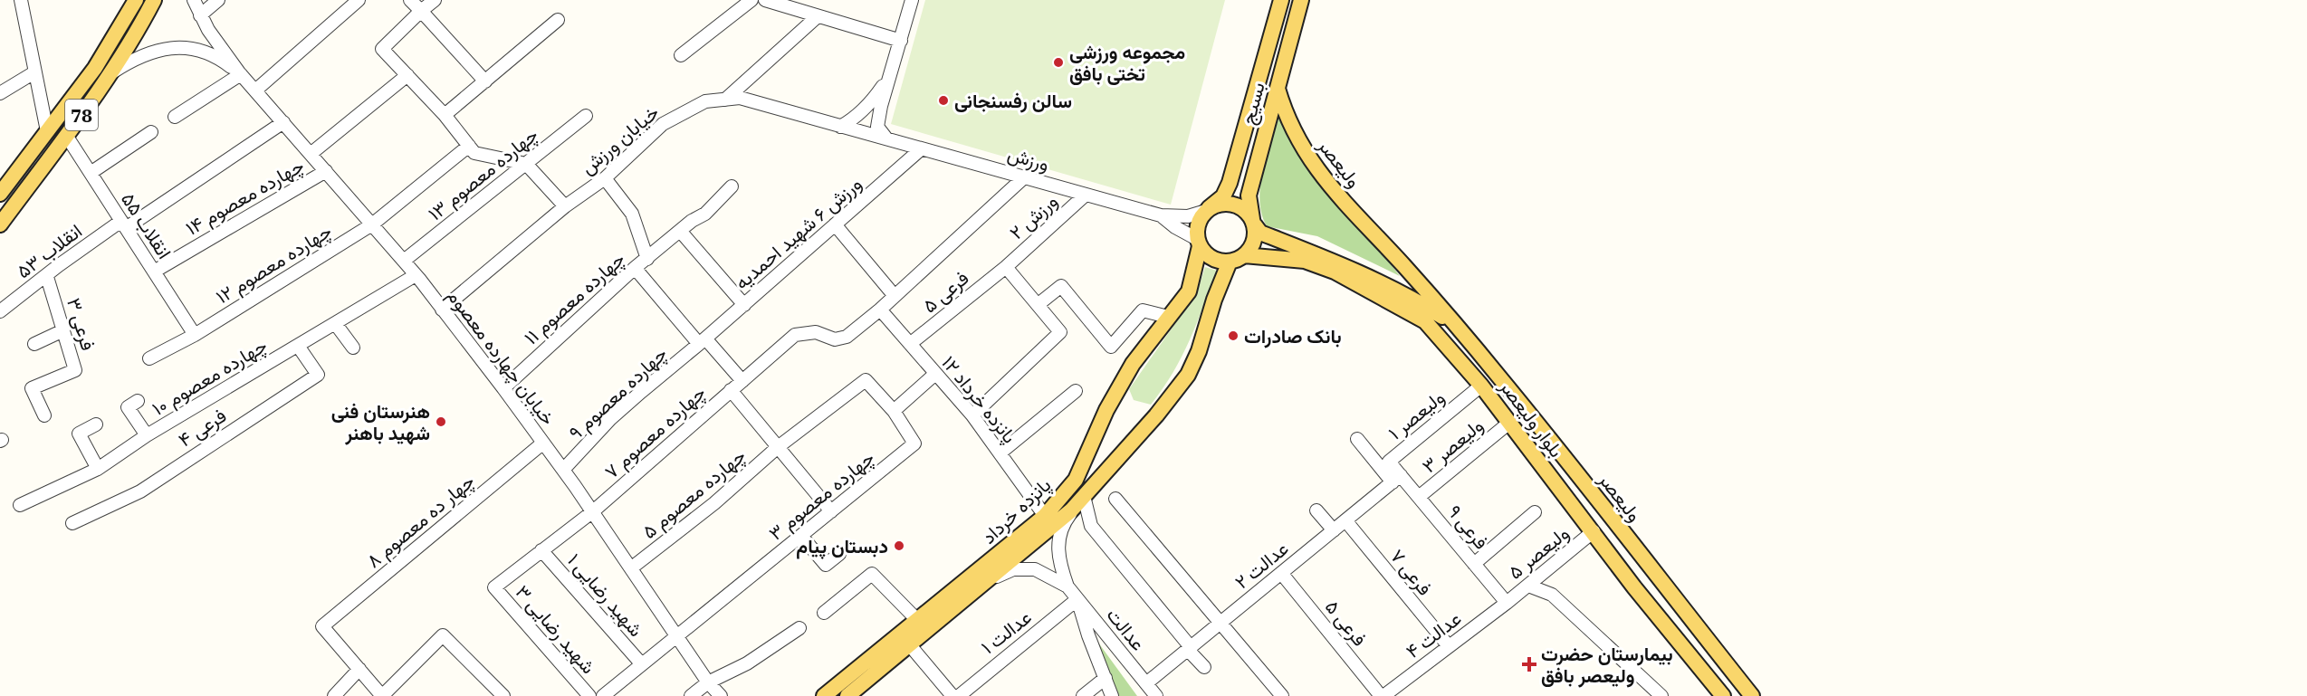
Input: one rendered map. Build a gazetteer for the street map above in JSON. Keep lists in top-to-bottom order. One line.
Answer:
{"streets":{"main road":["بسیج","78","ولیعصر","بلوار ولیعصر","پانزده خرداد"],"street":["خیابان ورزش","ورزش","چهارده معصوم ۱۳","چهارده معصوم ۱۴","ورزش ۲","انقلاب ۵۵","ورزش ۶ شهید احمدیه","انقلاب ۵۳","چهارده معصوم ۱۲","فرعی ۵","چهارده معصوم ۱۱","فرعی ۳","خیابان چهارده معصوم","چهارده معصوم ۱۰","چهارده معصوم ۹","پانزده خرداد ۱۲","ولیعصر ۱","فرعی ۴","چهارده معصوم ۷","ولیعصر ۳","چهارده معصوم ۵","چهارده معصوم ۳","چهار ده معصوم ۸","فرعی ۹","ولیعصر ۵","عدالت ۲","فرعی ۷","شهید رضایی ۱","شهید رضایی ۳","عدالت","عدالت ۱","عدالت ۴"]},"crossings":[["بسیج","ورزش"],["بسیج","ولیعصر"],["بسیج","بلوار ولیعصر"],["بسیج","پانزده خرداد"],["78","انقلاب ۵۵"],["خیابان ورزش","ورزش"],["خیابان ورزش","خیابان چهارده معصوم"],["ورزش","ولیعصر"],["ورزش","ورزش ۲"],["ورزش","ورزش ۶ شهید احمدیه"],["ورزش","بلوار ولیعصر"],["ورزش","چهارده معصوم ۷"],["ورزش","پانزده خرداد"],["ولیعصر","بلوار ولیعصر"],["ولیعصر","پانزده خرداد"],["چهارده معصوم ۱۳","خیابان چهارده معصوم"],["چهارده معصوم ۱۴","انقلاب ۵۵"],["چهارده معصوم ۱۴","خیابان چهارده معصوم"],["ورزش ۲","فرعی ۵"],["انقلاب ۵۵","انقلاب ۵۳"],["انقلاب ۵۵","چهارده معصوم ۱۲"],["ورزش ۶ شهید احمدیه","چهارده معصوم ۹"],["انقلاب ۵۳","فرعی ۳"],["انقلاب ۵۳","خیابان چهارده معصوم"],["چهارده معصوم ۱۲","خیابان چهارده معصوم"],["فرعی ۵","پانزده خرداد ۱۲"],["فرعی ۵","عدالت ۲"],["فرعی ۵","عدالت ۴"],["چهارده معصوم ۱۱","خیابان چهارده معصوم"],["خیابان چهارده معصوم","چهارده معصوم ۱۰"],["خیابان چهارده معصوم","چهارده معصوم ۹"],["خیابان چهارده معصوم","چهارده معصوم ۷"],["خیابان چهارده معصوم","چهارده معصوم ۵"],["خیابان چهارده معصوم","چهارده معصوم ۳"],["خیابان چهارده معصوم","چهار ده معصوم ۸"],["چهارده معصوم ۱۰","فرعی ۴"],["پانزده خرداد ۱۲","چهارده معصوم ۷"],["پانزده خرداد ۱۲","پانزده خرداد"],["ولیعصر ۱","بلوار ولیعصر"],["ولیعصر ۱","فرعی ۹"],["ولیعصر ۱","عدالت ۲"],["بلوار ولیعصر","ولیعصر ۳"],["بلوار ولیعصر","پانزده خرداد"],["بلوار ولیعصر","ولیعصر ۵"],["چهارده معصوم ۷","شهید رضایی ۱"],["چهارده معصوم ۷","شهید رضایی ۳"],["ولیعصر ۳","فرعی ۹"],["چهارده معصوم ۵","چهارده معصوم ۳"],["چهارده معصوم ۳","شهید رضایی ۱"],["پانزده خرداد","عدالت"],["فرعی ۹","ولیعصر ۵"],["فرعی ۹","عدالت ۲"],["فرعی ۹","عدالت ۴"],["ولیعصر ۵","عدالت ۴"],["عدالت ۲","فرعی ۷"],["عدالت ۲","عدالت"],["فرعی ۷","عدالت ۴"],["عدالت","عدالت ۱"]],"places":{"other":["مجموعه ورزشی تختی بافق","سالن رفسنجانی","بانک صادرات","هنرستان فنی شهید باهنر","دبستان پیام"],"health":["بیمارستان حضرت ولیعصر بافق"]}}
